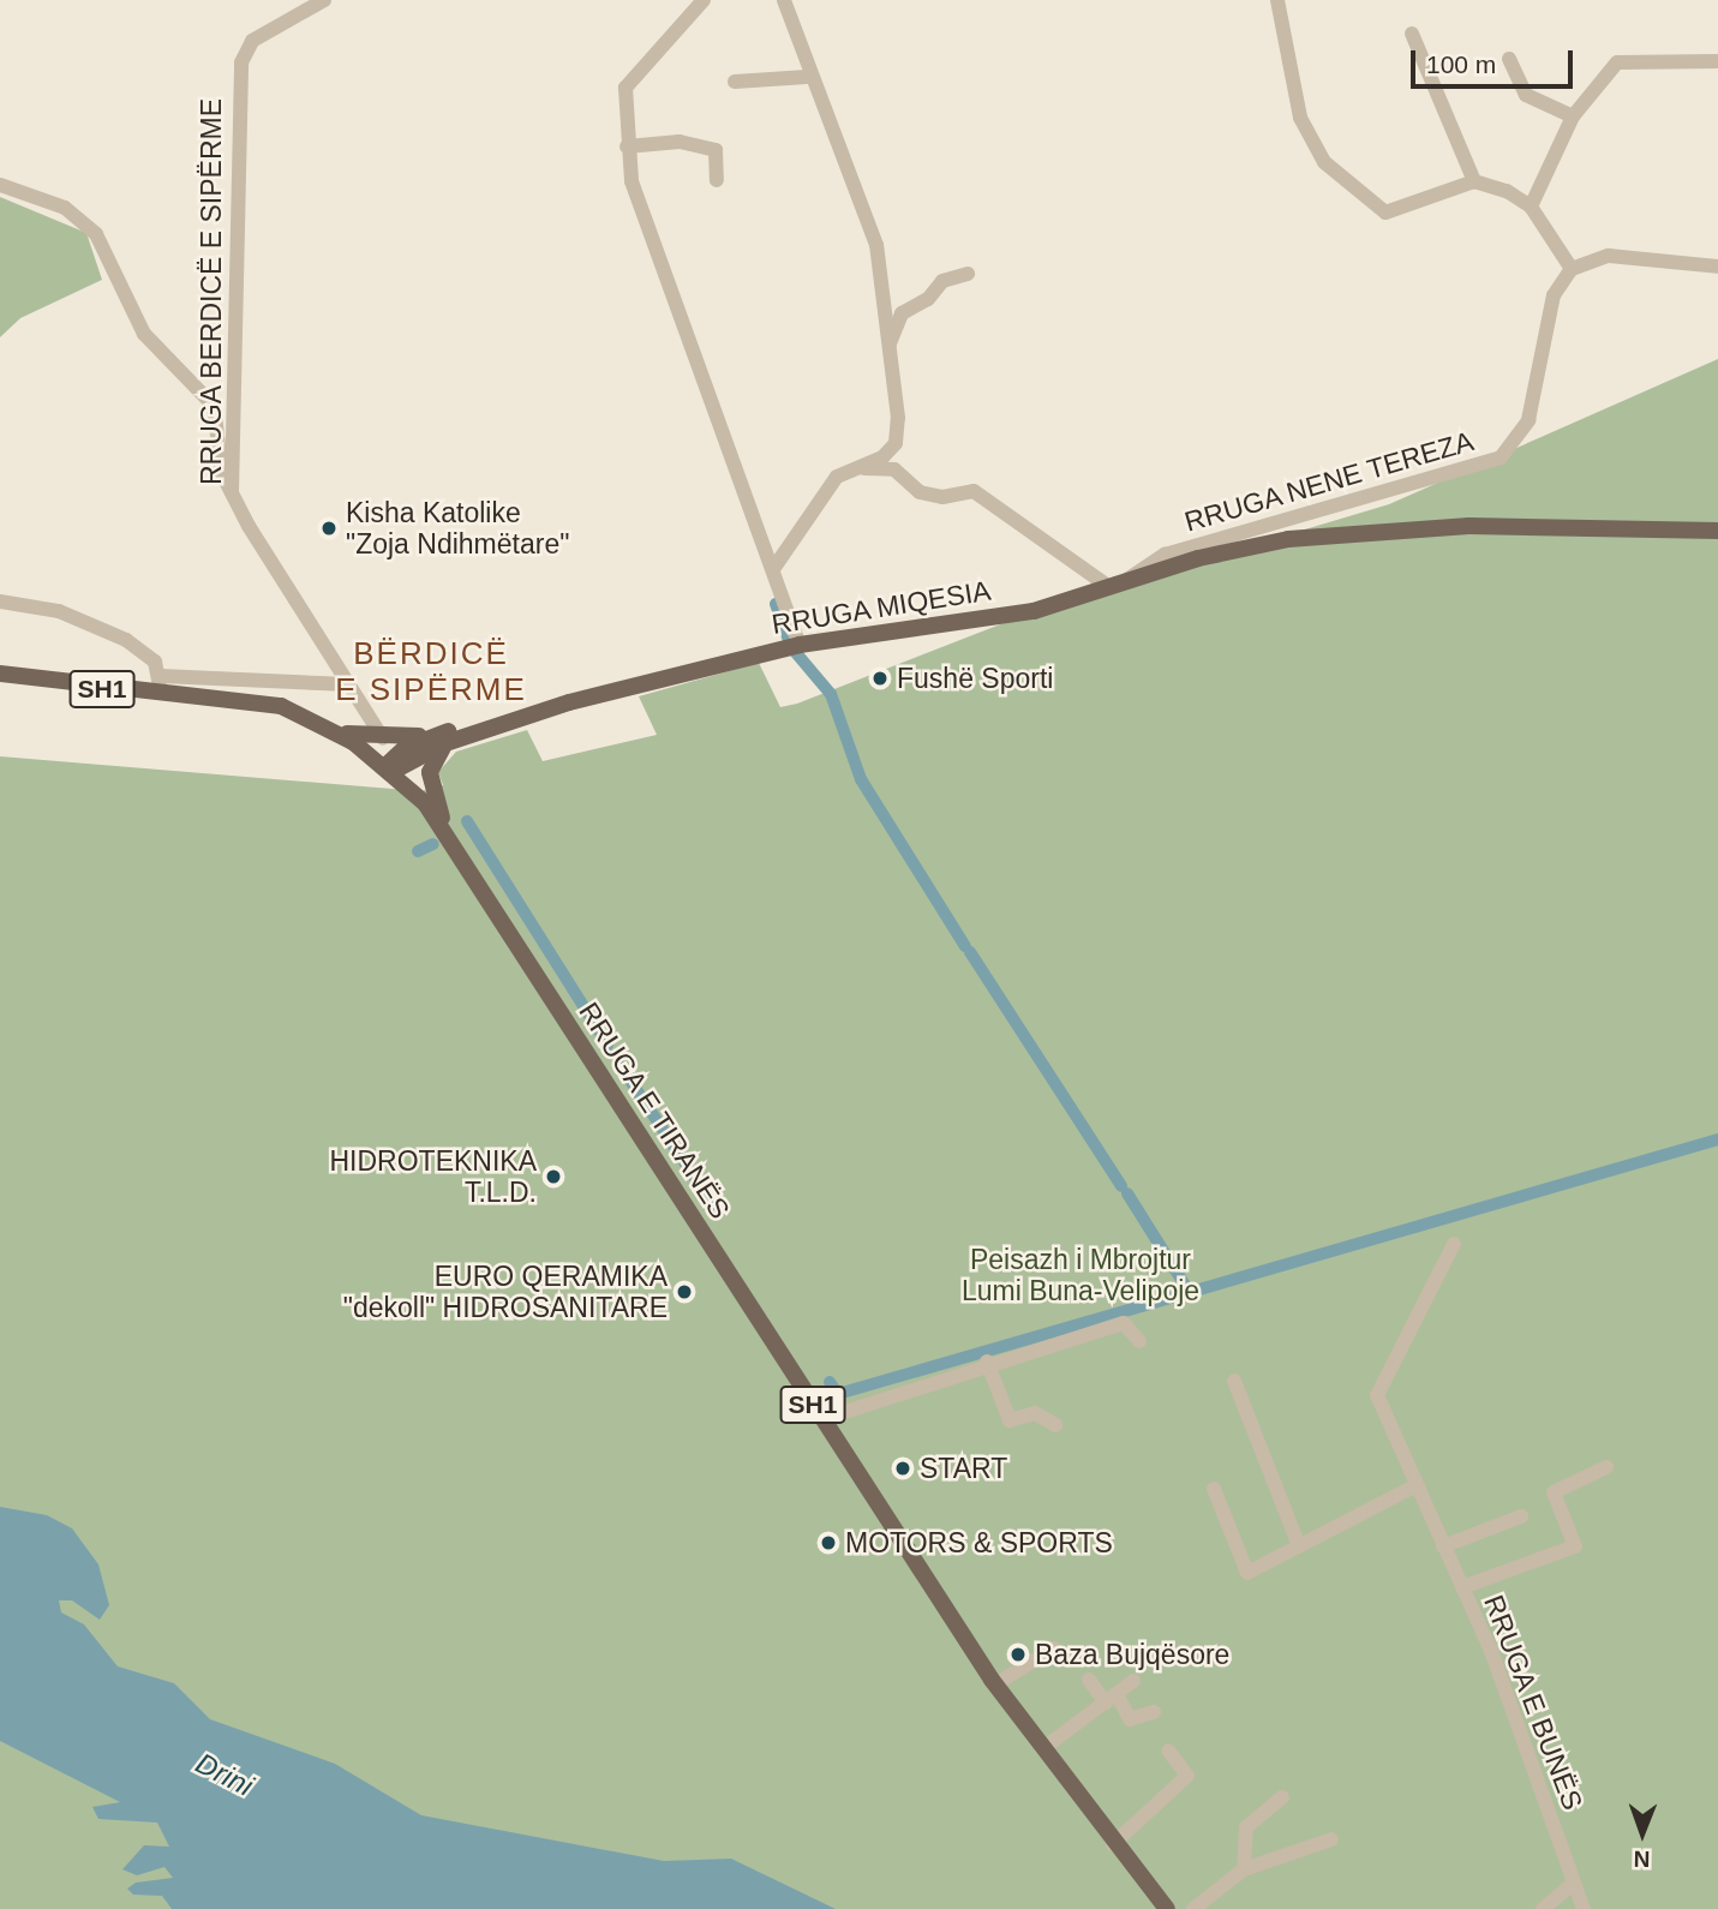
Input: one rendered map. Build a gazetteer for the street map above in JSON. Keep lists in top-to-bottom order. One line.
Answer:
{"streets":{"main road":["RRUGA MIQESIA","SH1","RRUGA E TIRANËS"],"street":["RRUGA BERDICË E SIPËRME","RRUGA NENE TEREZA","RRUGA E BUNËS"]},"crossings":[["RRUGA NENE TEREZA","RRUGA MIQESIA"],["RRUGA MIQESIA","SH1"],["SH1","RRUGA E TIRANËS"]],"districts":["BËRDICË E SIPËRME"],"water":["Drini"],"parks":["Peisazh i Mbrojtur Lumi Buna-Velipoje"],"places":["Kisha Katolike \"Zoja Ndihmëtare\"","Fushë Sporti","HIDROTEKNIKA T.L.D.","EURO QERAMIKA \"dekoll\" HIDROSANITARE","START","MOTORS & SPORTS","Baza Bujqësore"],"scale_bar":"100 m","north":"bottom"}
